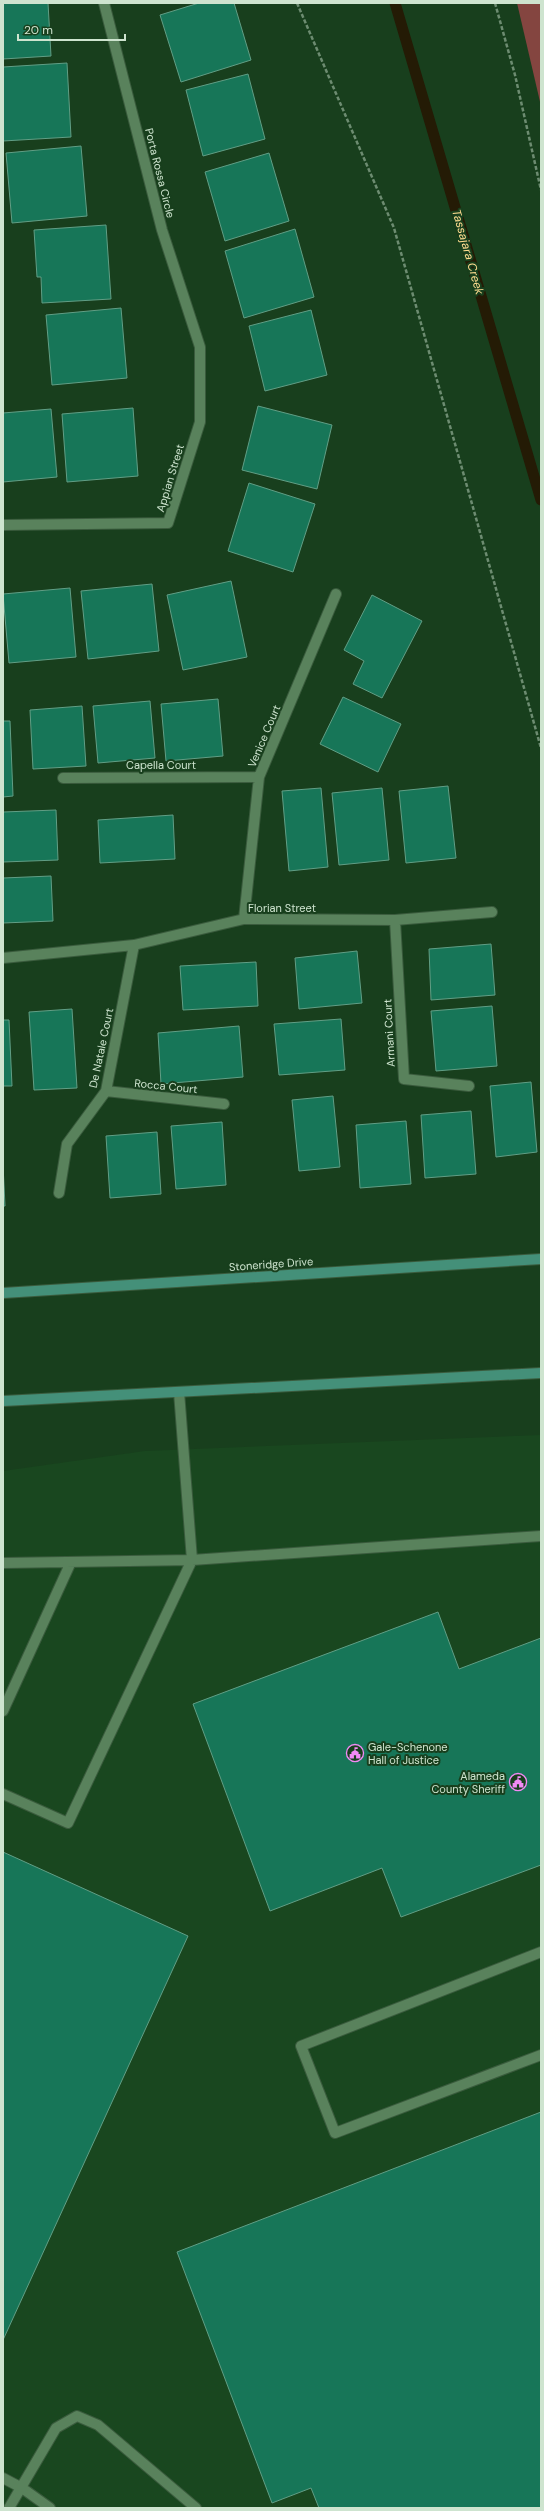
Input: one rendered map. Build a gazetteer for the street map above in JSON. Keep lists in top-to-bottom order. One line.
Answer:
{"streets":{"main road":["Stoneridge Drive"],"street":["Porta Rossa Circle","Appian Street","Venice Court","Capella Court","Florian Street","Armani Court","De Natale Court","Rocca Court"]},"crossings":[["Porta Rossa Circle","Appian Street"],["Venice Court","Capella Court"],["Venice Court","Florian Street"],["Florian Street","Armani Court"],["Florian Street","De Natale Court"],["De Natale Court","Rocca Court"]],"water":["Tassajara Creek"],"places":{"public building":["Gale-Schenone Hall of Justice","Alameda County Sheriff"]},"scale_bar":"20 m"}
